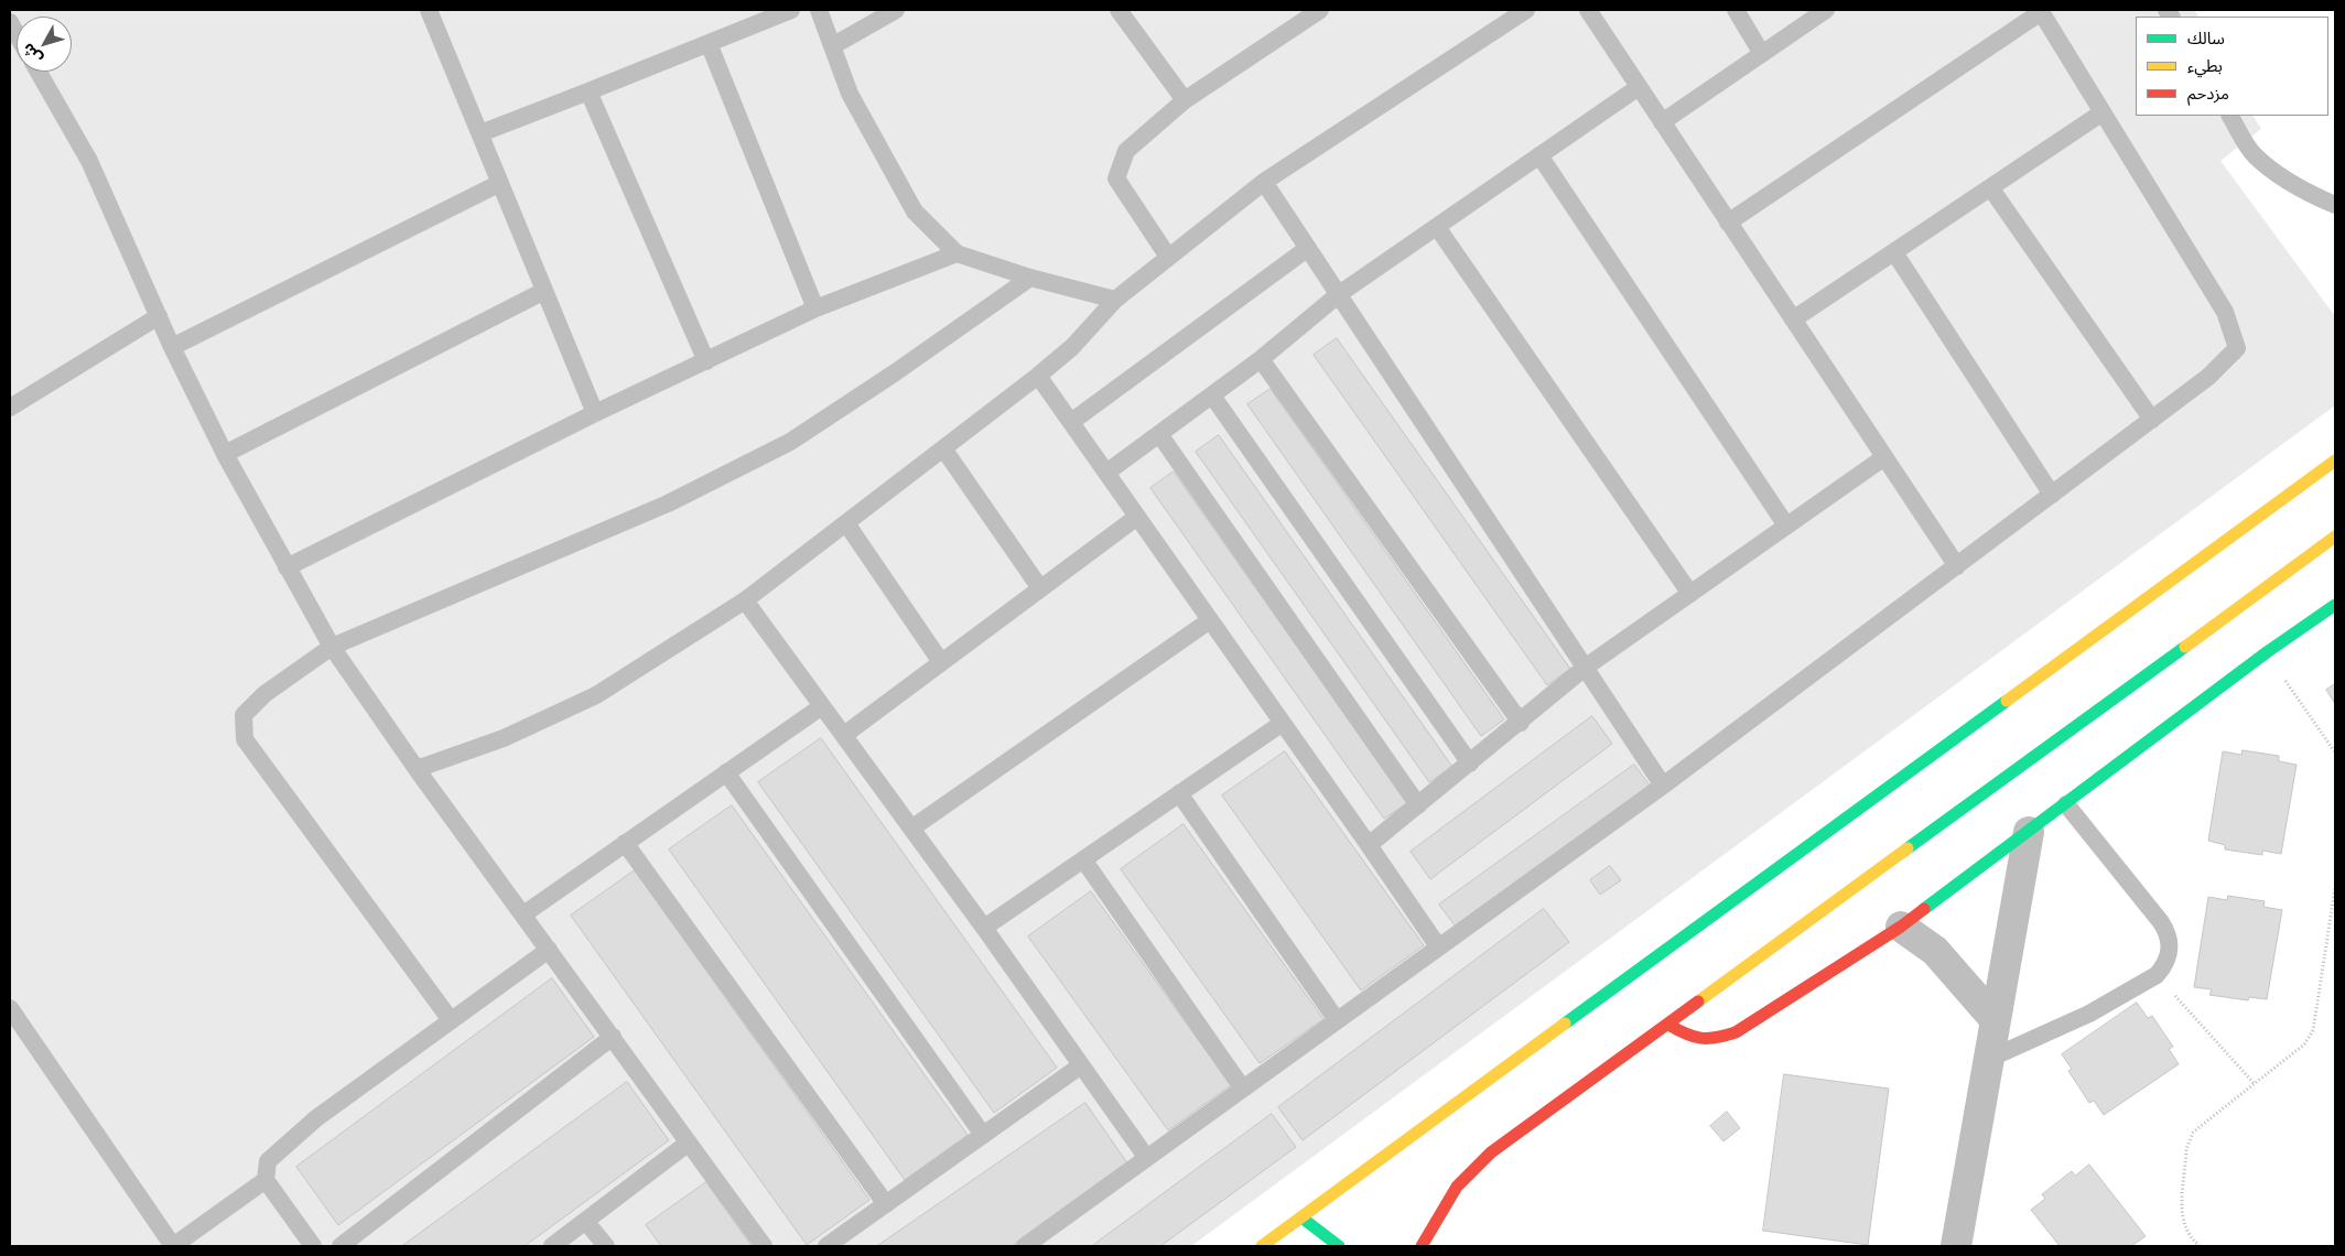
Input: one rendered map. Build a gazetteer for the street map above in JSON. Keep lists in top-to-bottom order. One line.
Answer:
{"legend":["سالك","بطيء","مزدحم"],"north":"bottom left"}
